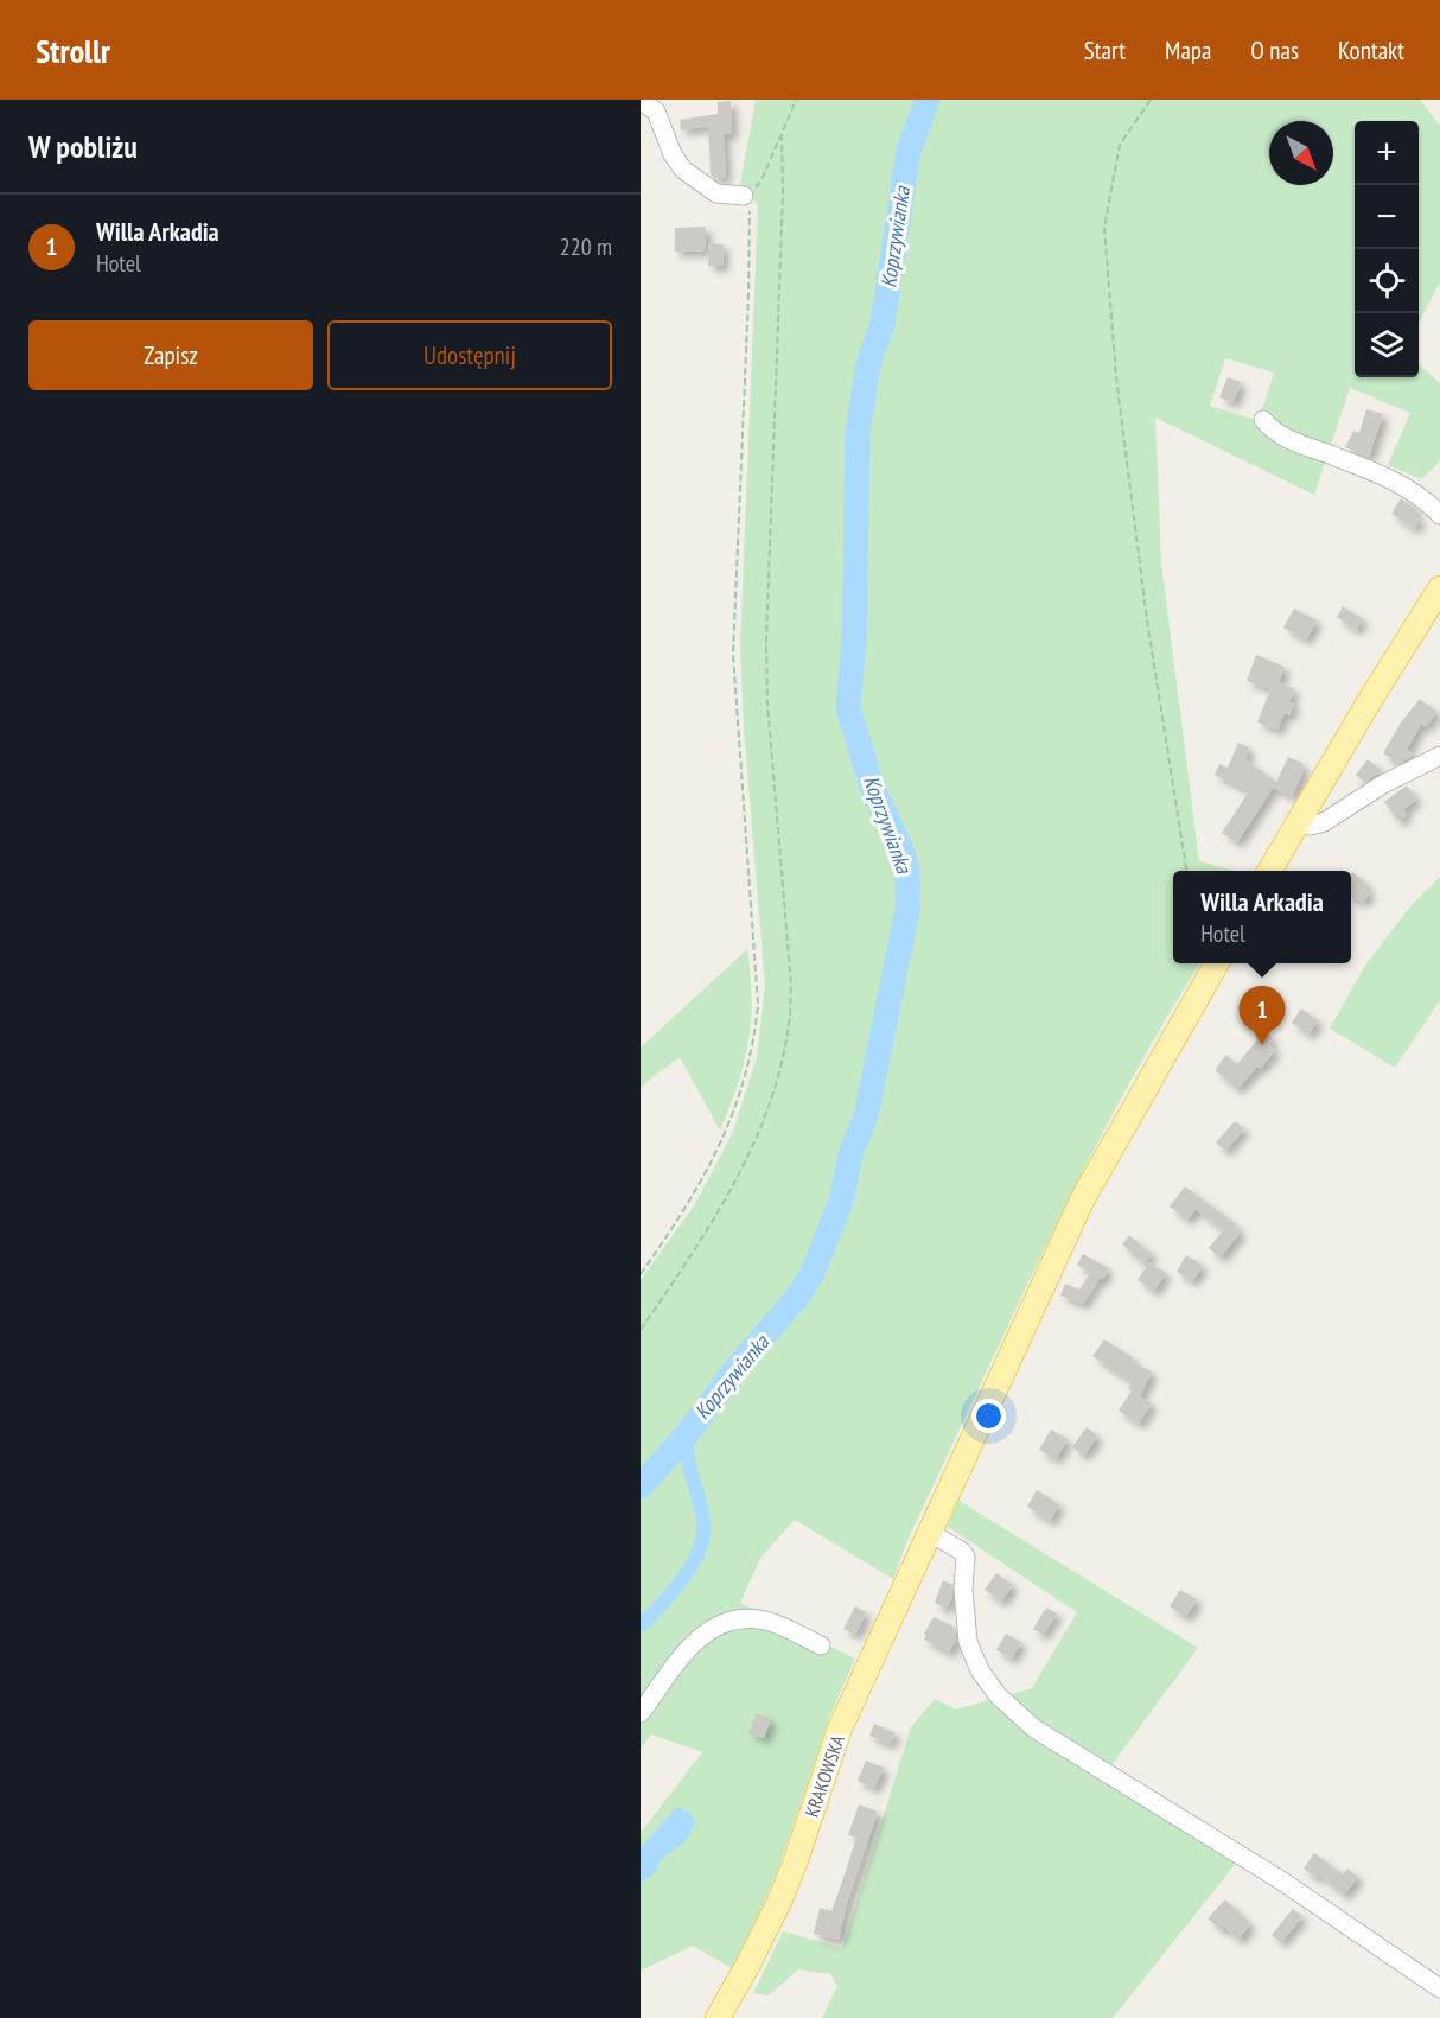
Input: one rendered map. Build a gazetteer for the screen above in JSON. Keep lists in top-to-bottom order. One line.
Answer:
{"streets":{"main road":["KRAKOWSKA"]},"water":["Koprzywianka"],"north":"bottom right","page":{"header":"Strollr","nav":["Start","Mapa","O nas","Kontakt"],"heading":"W pobliżu","map_buttons":["+","−"],"list":[{"mark":"1","name":"Willa Arkadia","note":"Hotel","value":"220 m"}],"buttons":["Zapisz","Udostępnij"],"popup":["Willa Arkadia","Hotel"],"pins":"1"}}
